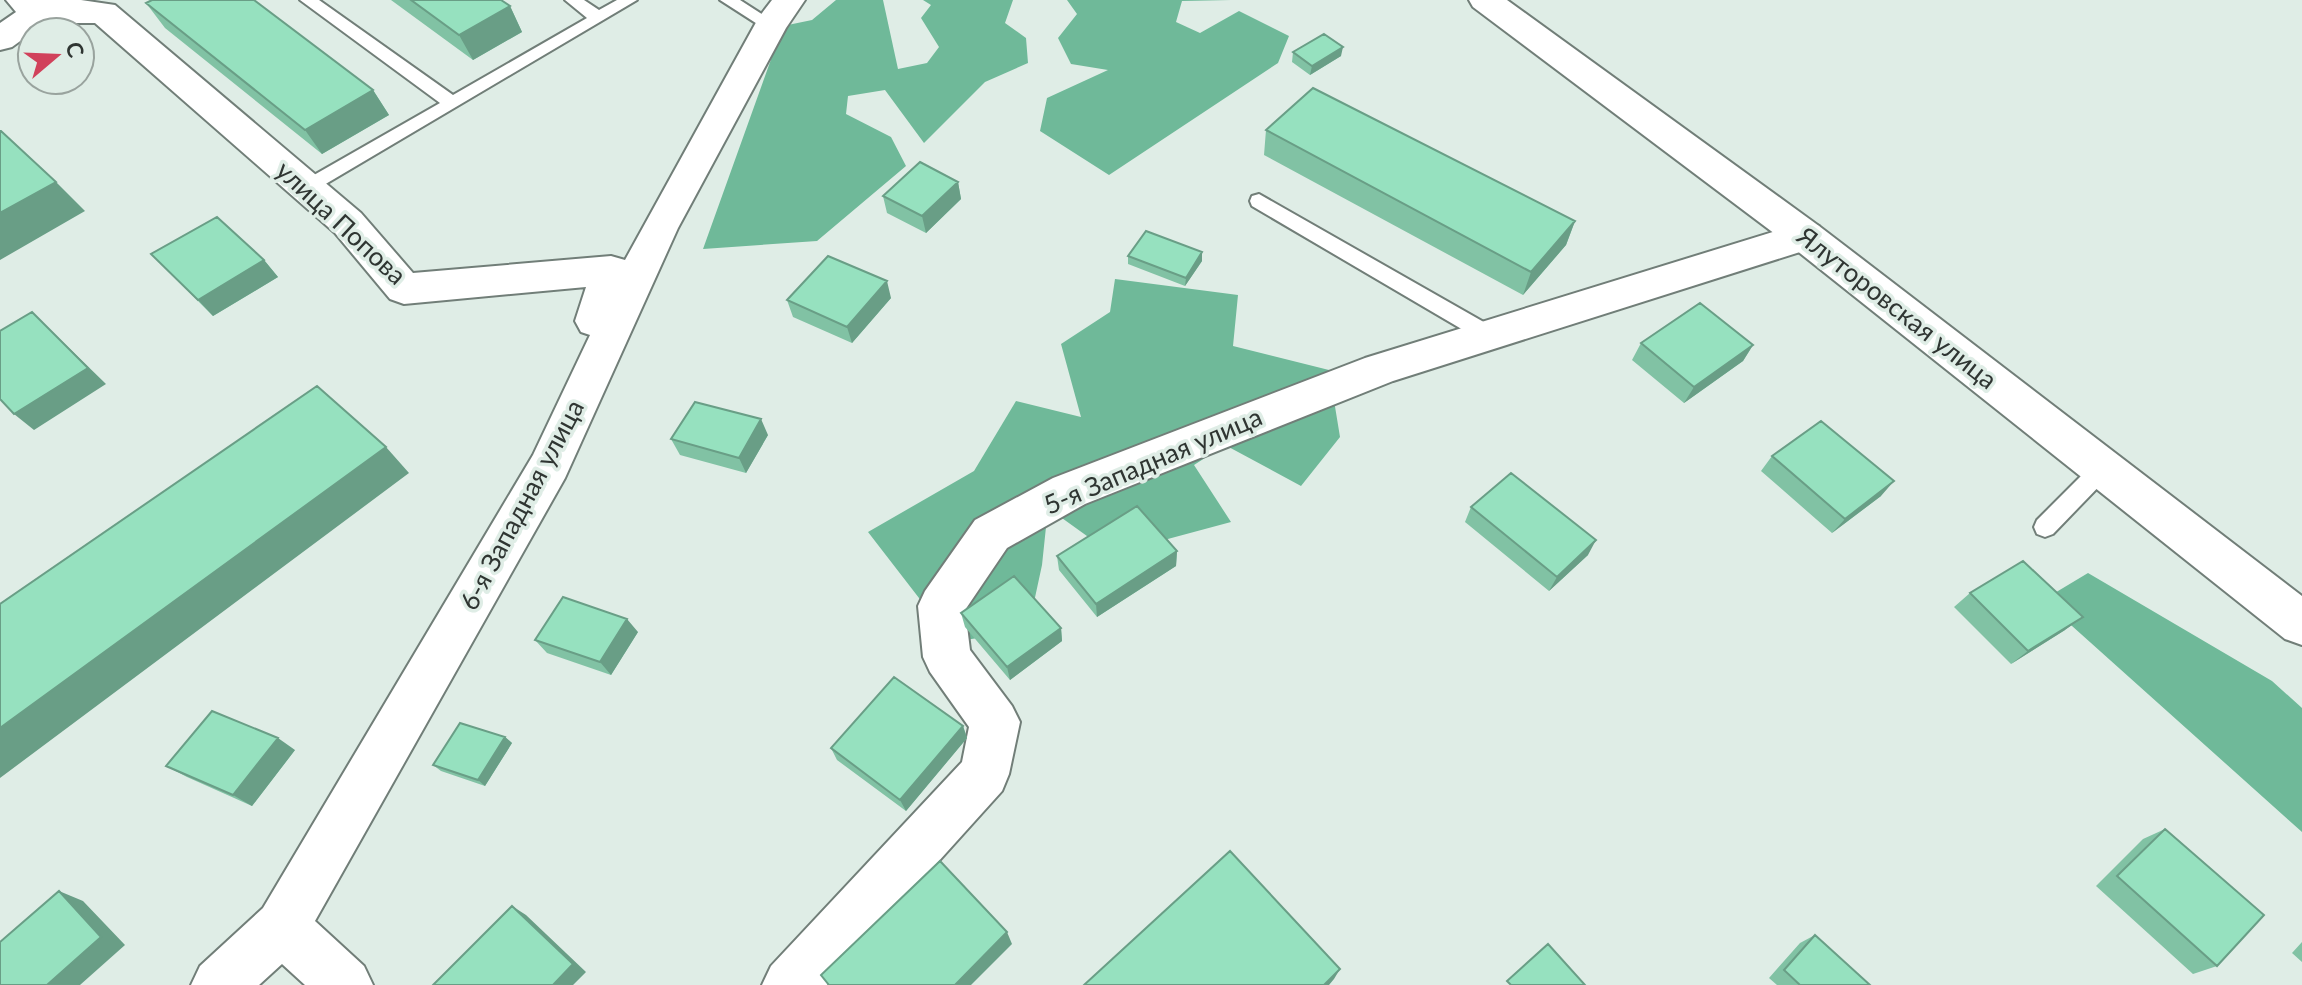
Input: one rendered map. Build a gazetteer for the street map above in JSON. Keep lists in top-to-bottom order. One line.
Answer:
{"streets":{"street":["улица Попова","Ялуторовская улица","5-я Западная улица","6-я Западная улица"]},"crossings":[["улица Попова","6-я Западная улица"],["Ялуторовская улица","5-я Западная улица"]],"north":"right"}
